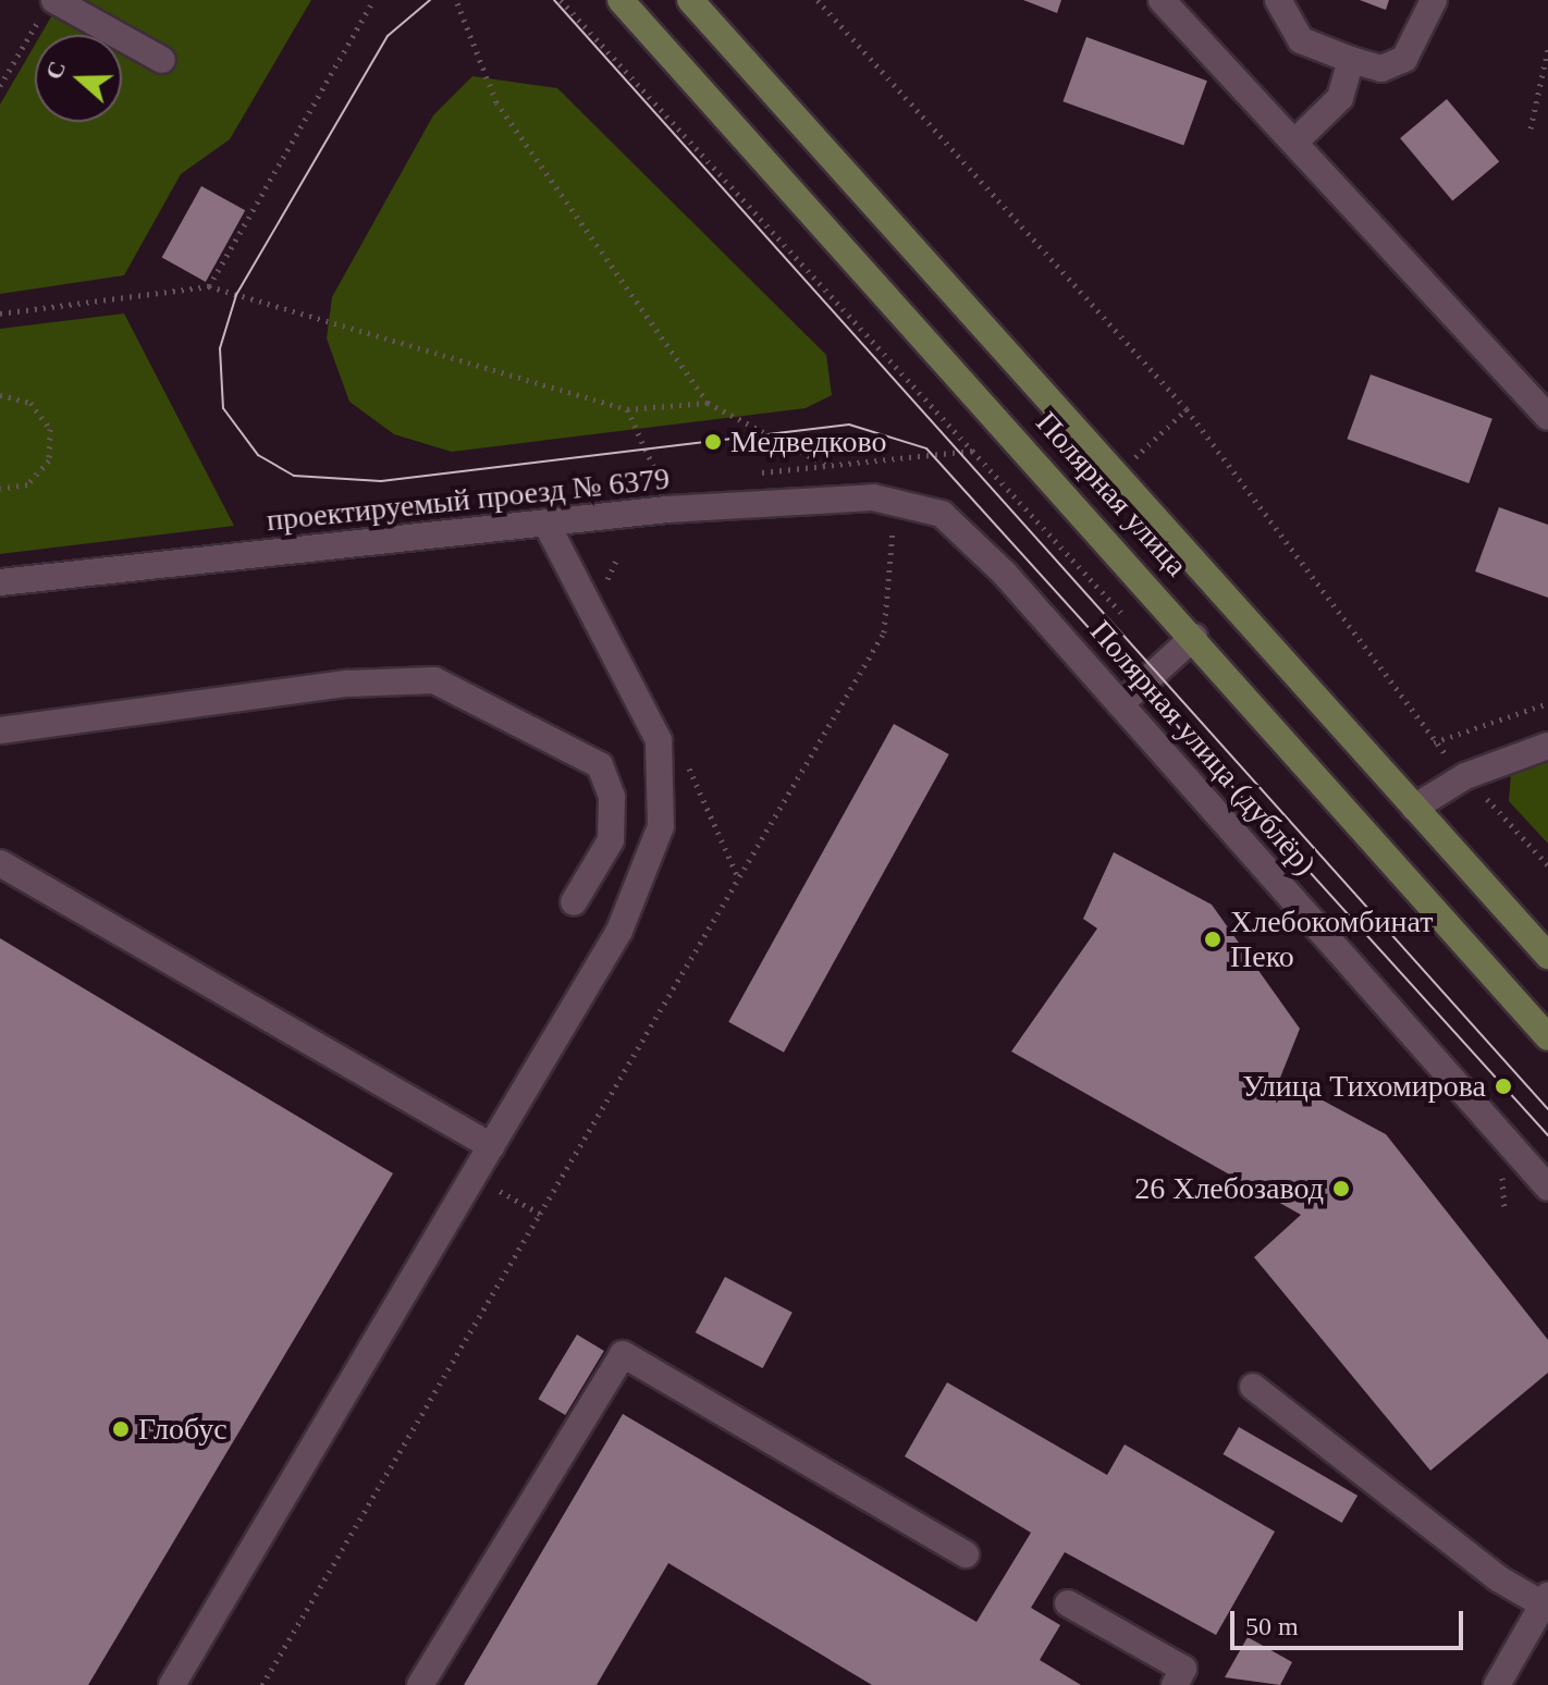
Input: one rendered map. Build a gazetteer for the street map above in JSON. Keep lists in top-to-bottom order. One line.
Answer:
{"streets":{"main road":["Полярная улица"],"street":["проектируемый проезд № 6379","Полярная улица (дублёр)"]},"crossings":[["проектируемый проезд № 6379","Полярная улица (дублёр)"]],"places":["Медведково","Хлебокомбинат Пеко","Улица Тихомирова","26 Хлебозавод","Глобус"],"scale_bar":"50 m","north":"left"}
